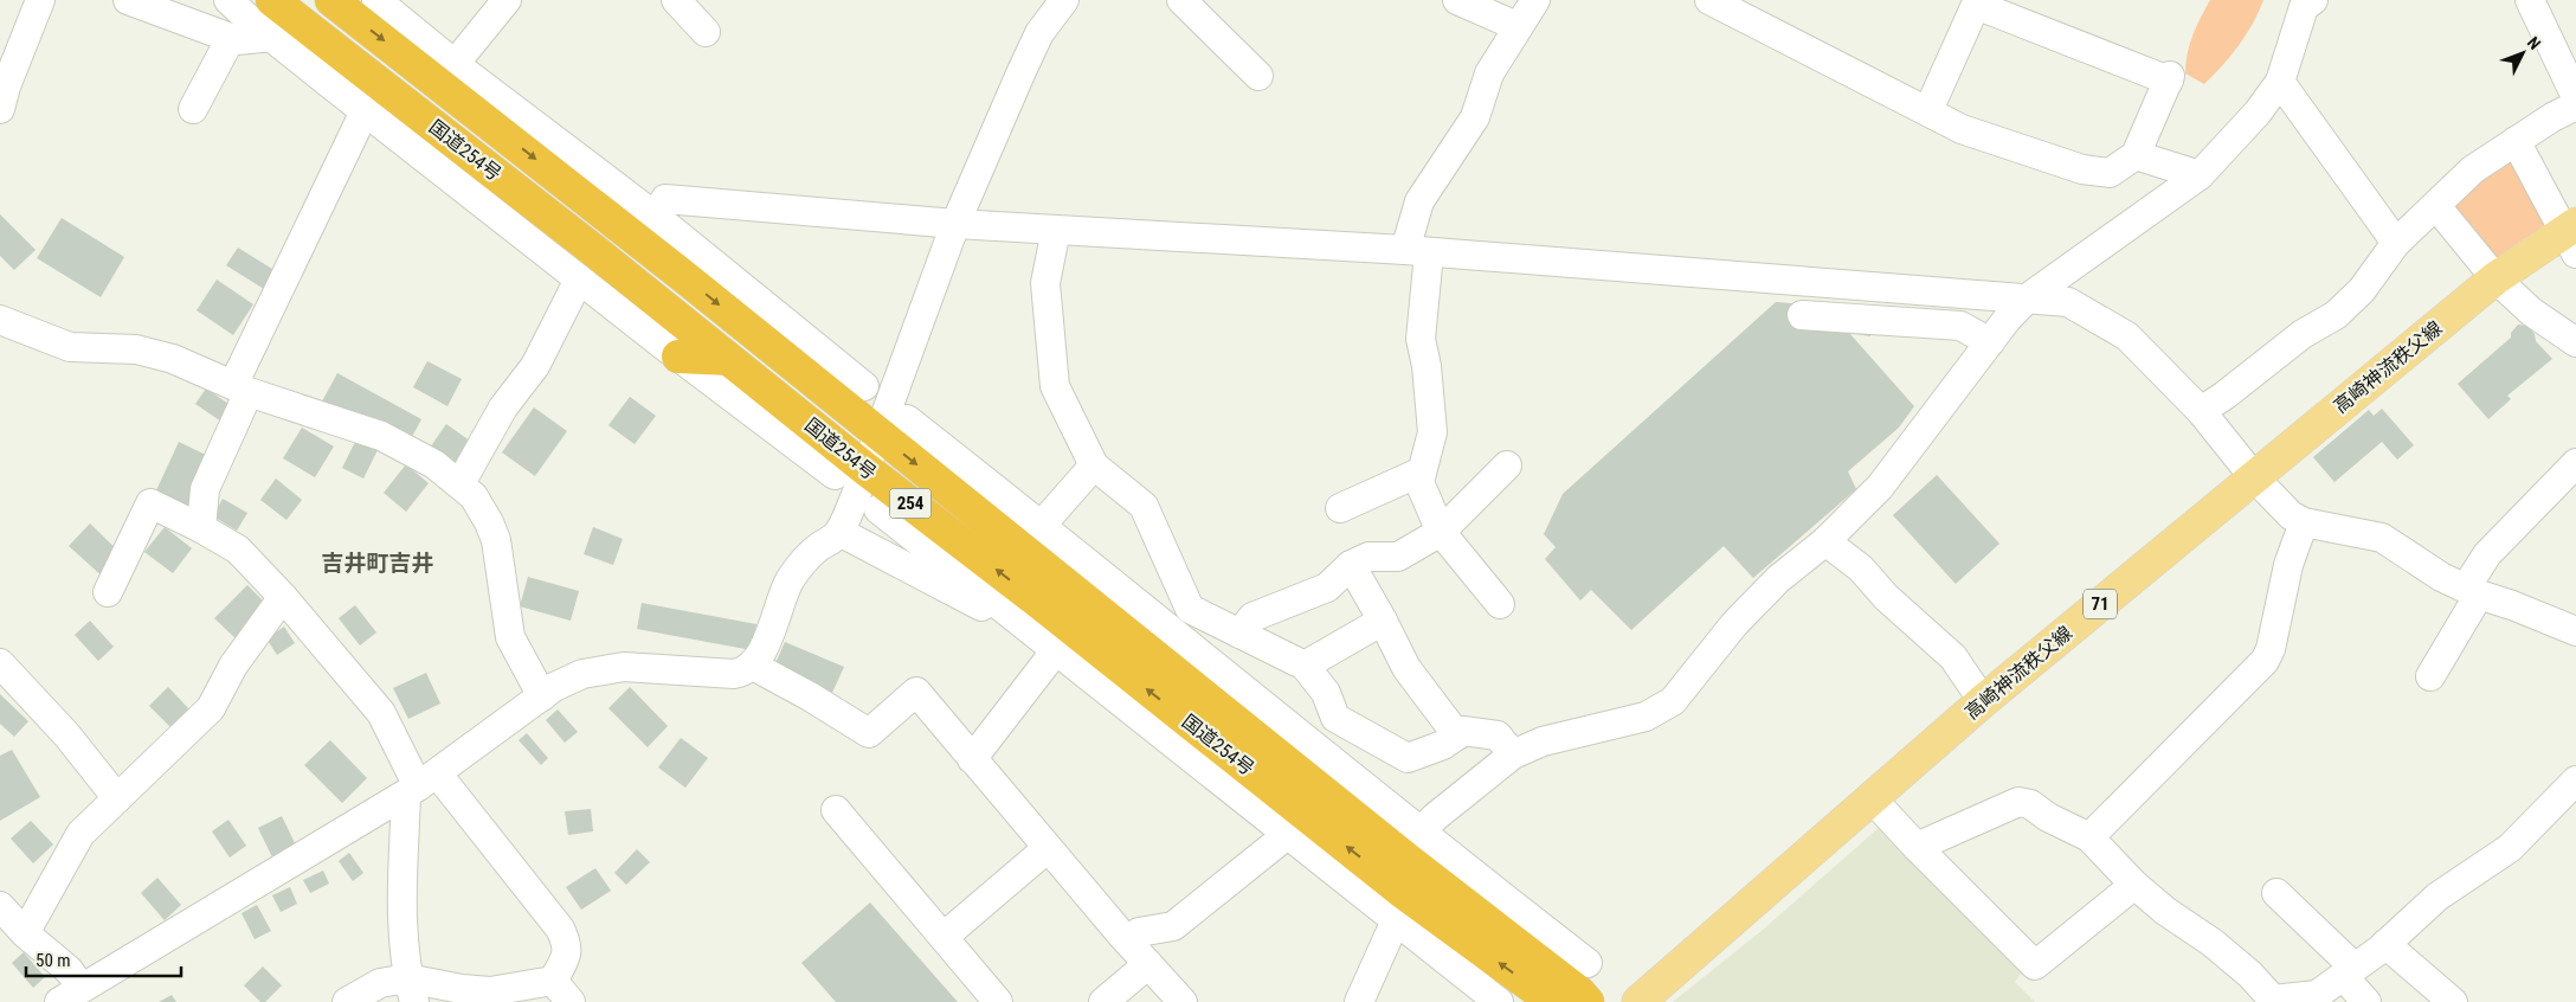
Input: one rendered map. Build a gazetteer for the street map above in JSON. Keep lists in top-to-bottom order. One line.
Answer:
{"streets":{"highway":["国道254号","254"],"main road":["高崎神流秩父線","71"]},"districts":["吉井町吉井"],"scale_bar":"50 m","north":"top right"}
